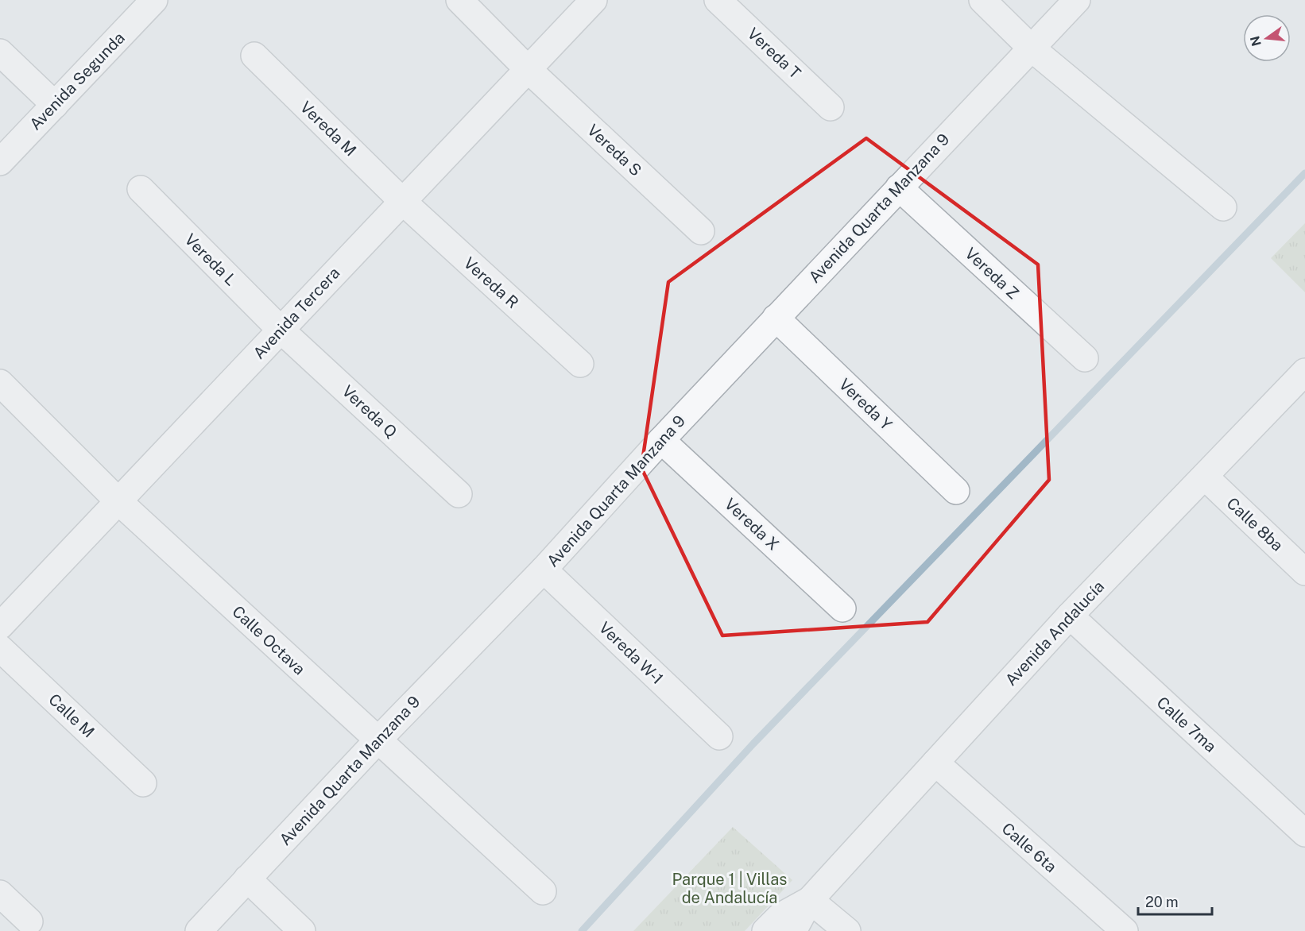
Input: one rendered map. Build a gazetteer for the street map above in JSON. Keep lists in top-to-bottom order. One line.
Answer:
{"streets":{"street":["Vereda T","Avenida Segunda","Vereda M","Vereda S","Avenida Quarta Manzana 9","Vereda L","Vereda Z","Vereda R","Avenida Tercera","Vereda Y","Vereda Q","Vereda X","Calle 8ba","Avenida Andalucía","Calle Octava","Vereda W-1","Calle M","Calle 7ma","Calle 6ta"]},"crossings":[["Vereda M","Vereda R"],["Vereda M","Avenida Tercera"],["Vereda S","Avenida Tercera"],["Avenida Quarta Manzana 9","Vereda Z"],["Avenida Quarta Manzana 9","Vereda Y"],["Avenida Quarta Manzana 9","Vereda X"],["Avenida Quarta Manzana 9","Calle Octava"],["Avenida Quarta Manzana 9","Vereda W-1"],["Vereda L","Avenida Tercera"],["Vereda L","Vereda Q"],["Vereda R","Avenida Tercera"],["Avenida Tercera","Vereda Q"],["Avenida Tercera","Calle Octava"],["Calle 8ba","Avenida Andalucía"],["Avenida Andalucía","Calle 7ma"],["Avenida Andalucía","Calle 6ta"]],"parks":["Parque 1 | Villas de Andalucía"],"scale_bar":"20 m","north":"left"}
